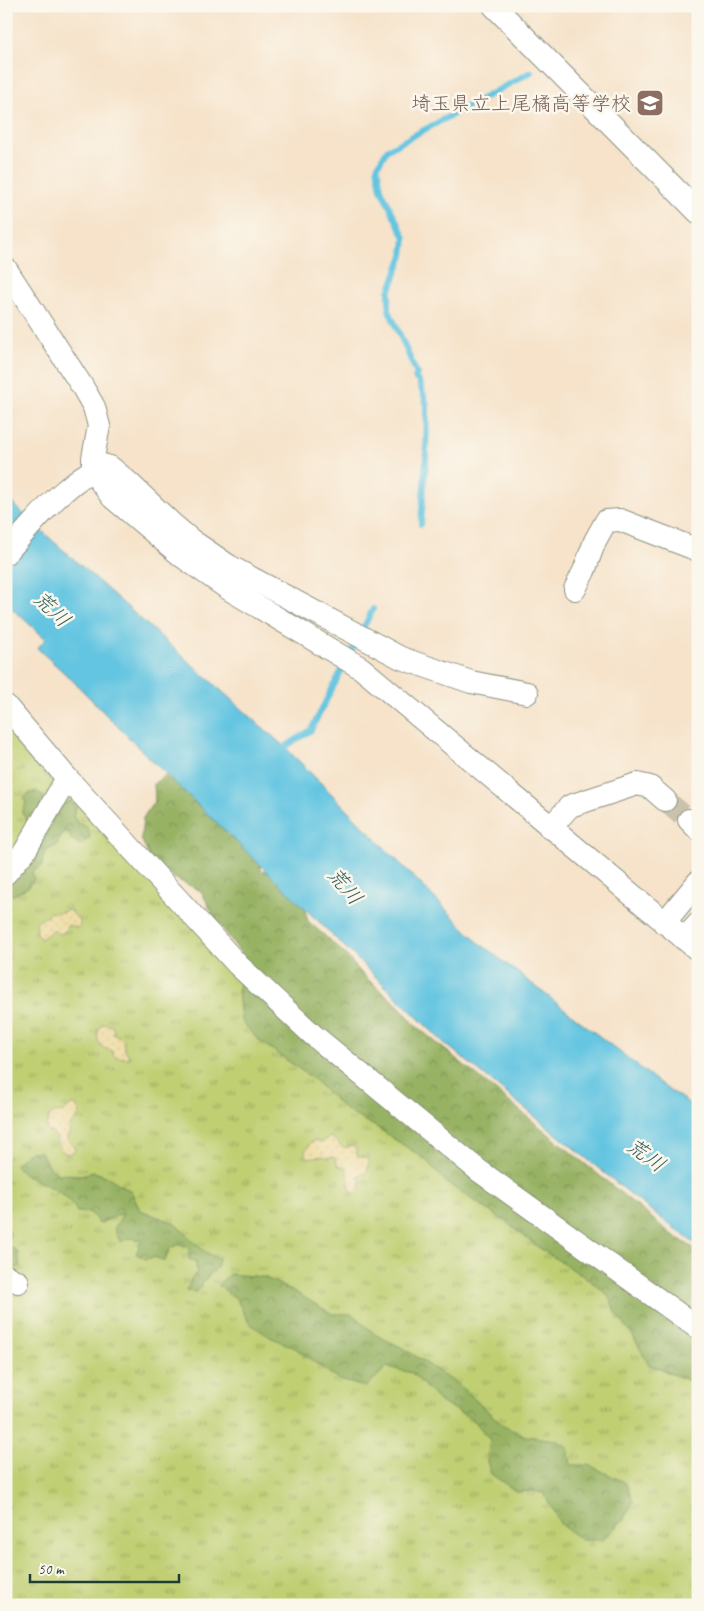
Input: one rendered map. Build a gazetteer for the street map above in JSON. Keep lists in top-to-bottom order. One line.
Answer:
{"water":["荒川"],"places":{"school or university":["埼玉県立上尾橘高等学校"]},"scale_bar":"50 m"}
